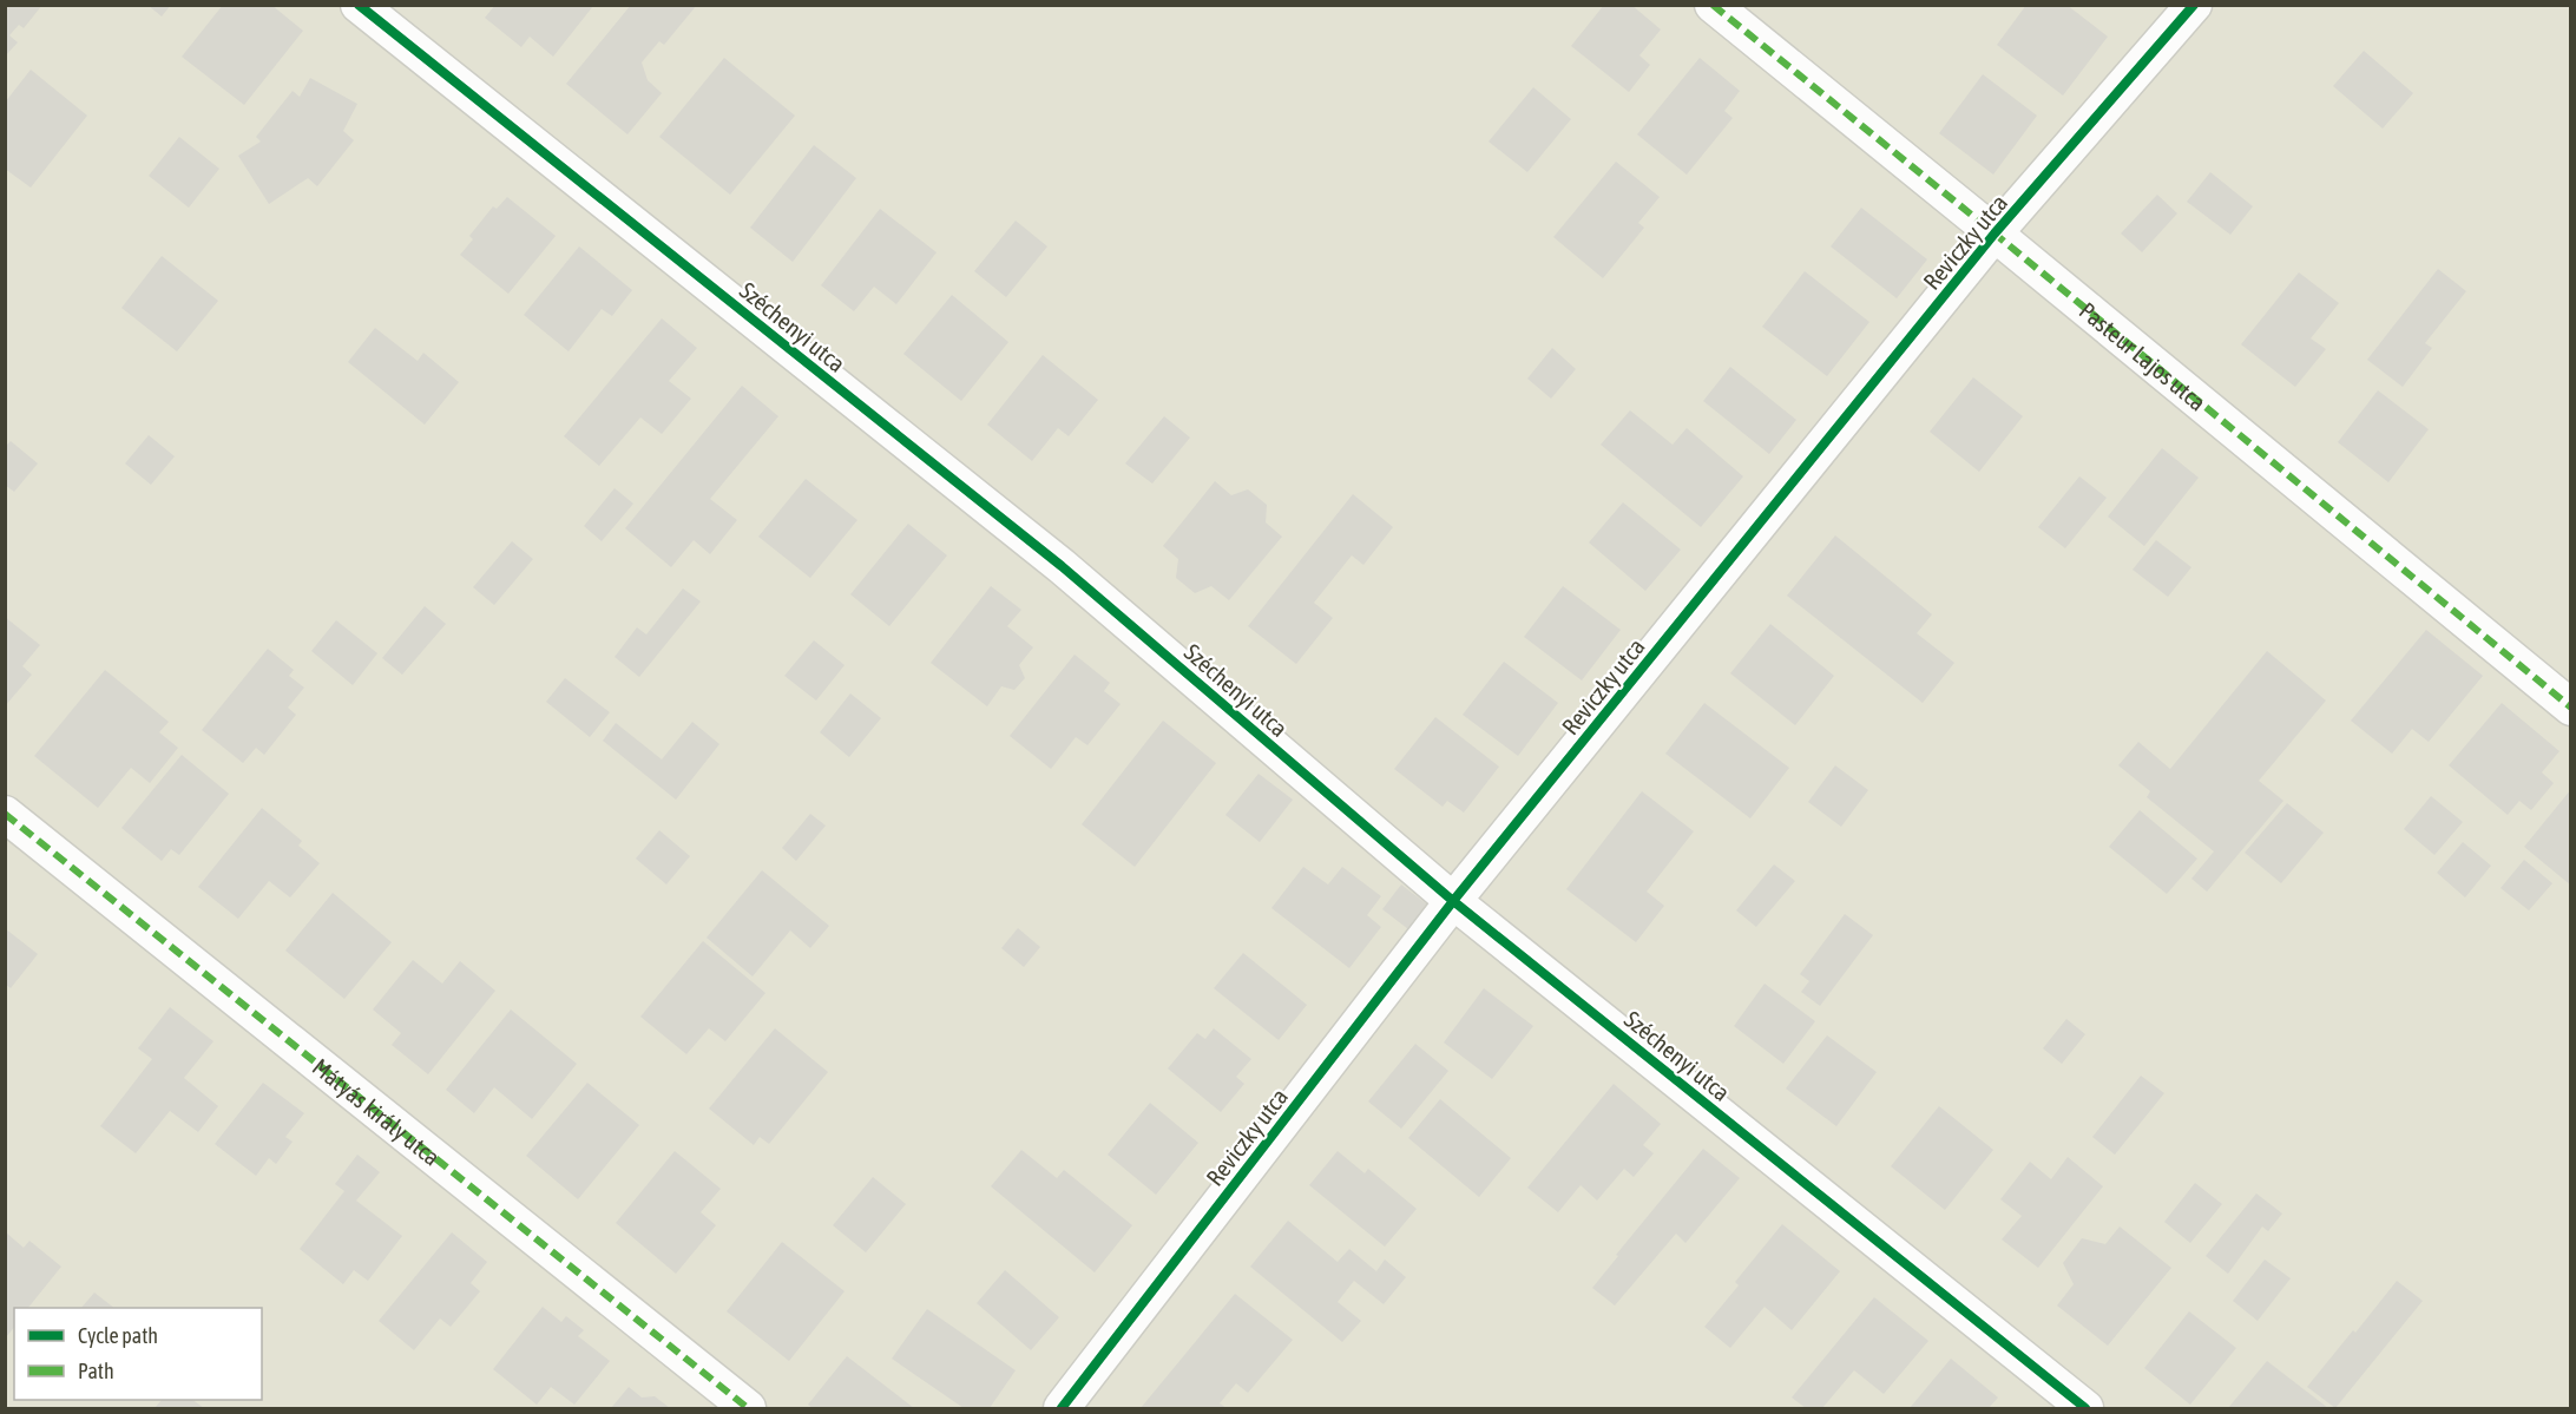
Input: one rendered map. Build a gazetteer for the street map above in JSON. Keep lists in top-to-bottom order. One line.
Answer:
{"streets":{"street":["Reviczky utca","Széchenyi utca","Pasteur Lajos utca","Mátyás király utca"]},"crossings":[["Reviczky utca","Széchenyi utca"],["Reviczky utca","Pasteur Lajos utca"]],"legend":["Cycle path","Path"]}
